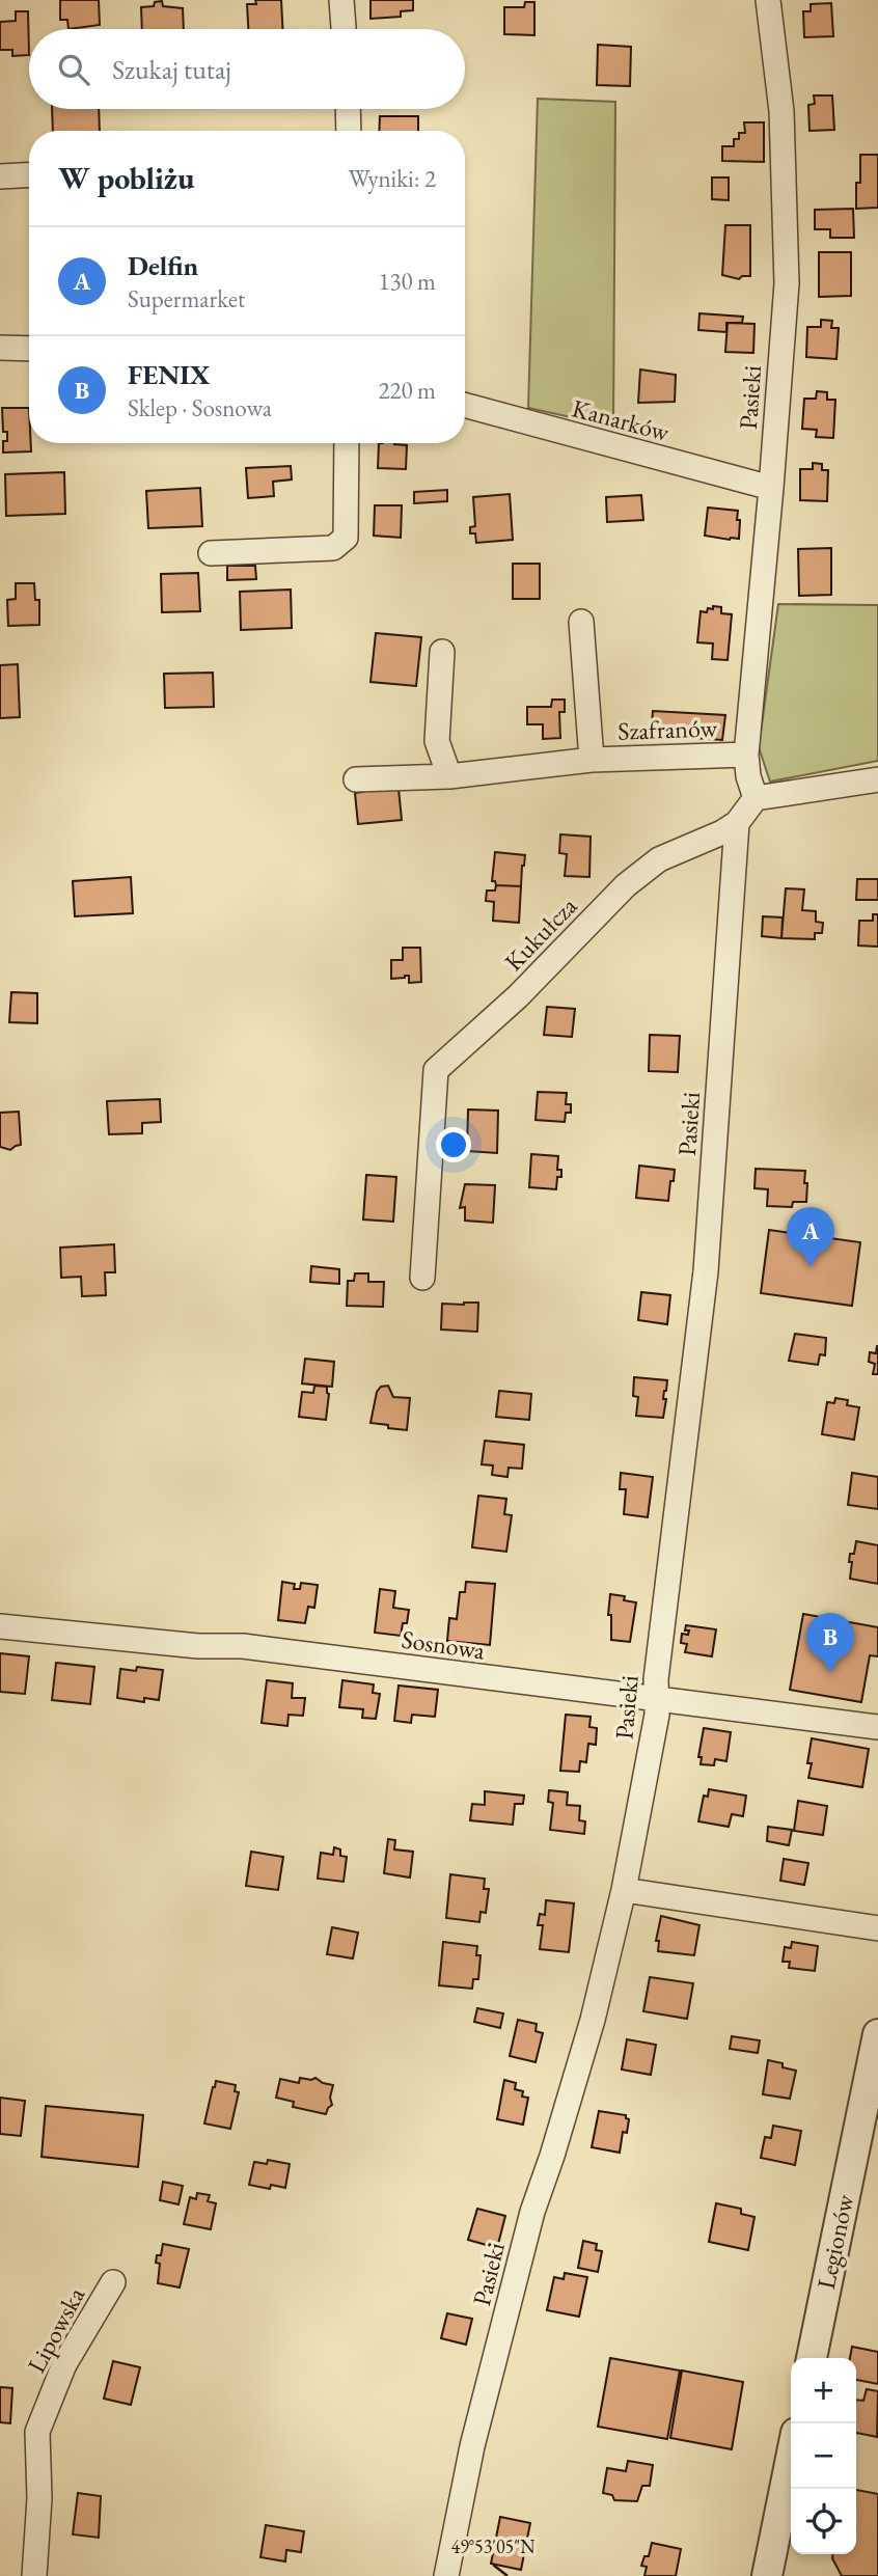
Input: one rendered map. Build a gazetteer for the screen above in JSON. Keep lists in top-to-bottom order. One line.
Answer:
{"streets":{"street":["Pasieki","Kanarków","Szafranów","Kukułcza","Sosnowa","Legionów","Lipowska"]},"crossings":[["Pasieki","Kanarków"],["Pasieki","Szafranów"],["Pasieki","Kukułcza"],["Pasieki","Sosnowa"]],"page":{"search":"Szukaj tutaj","heading":["W pobliżu","Wyniki: 2"],"list":[{"mark":"A","name":"Delfin","note":"Supermarket","value":"130 m"},{"mark":"B","name":"FENIX","note":"Sklep · Sosnowa","value":"220 m"}],"pins":["A","B"],"map_buttons":["+","−"]},"coordinates":["49°53'05\"N"]}
